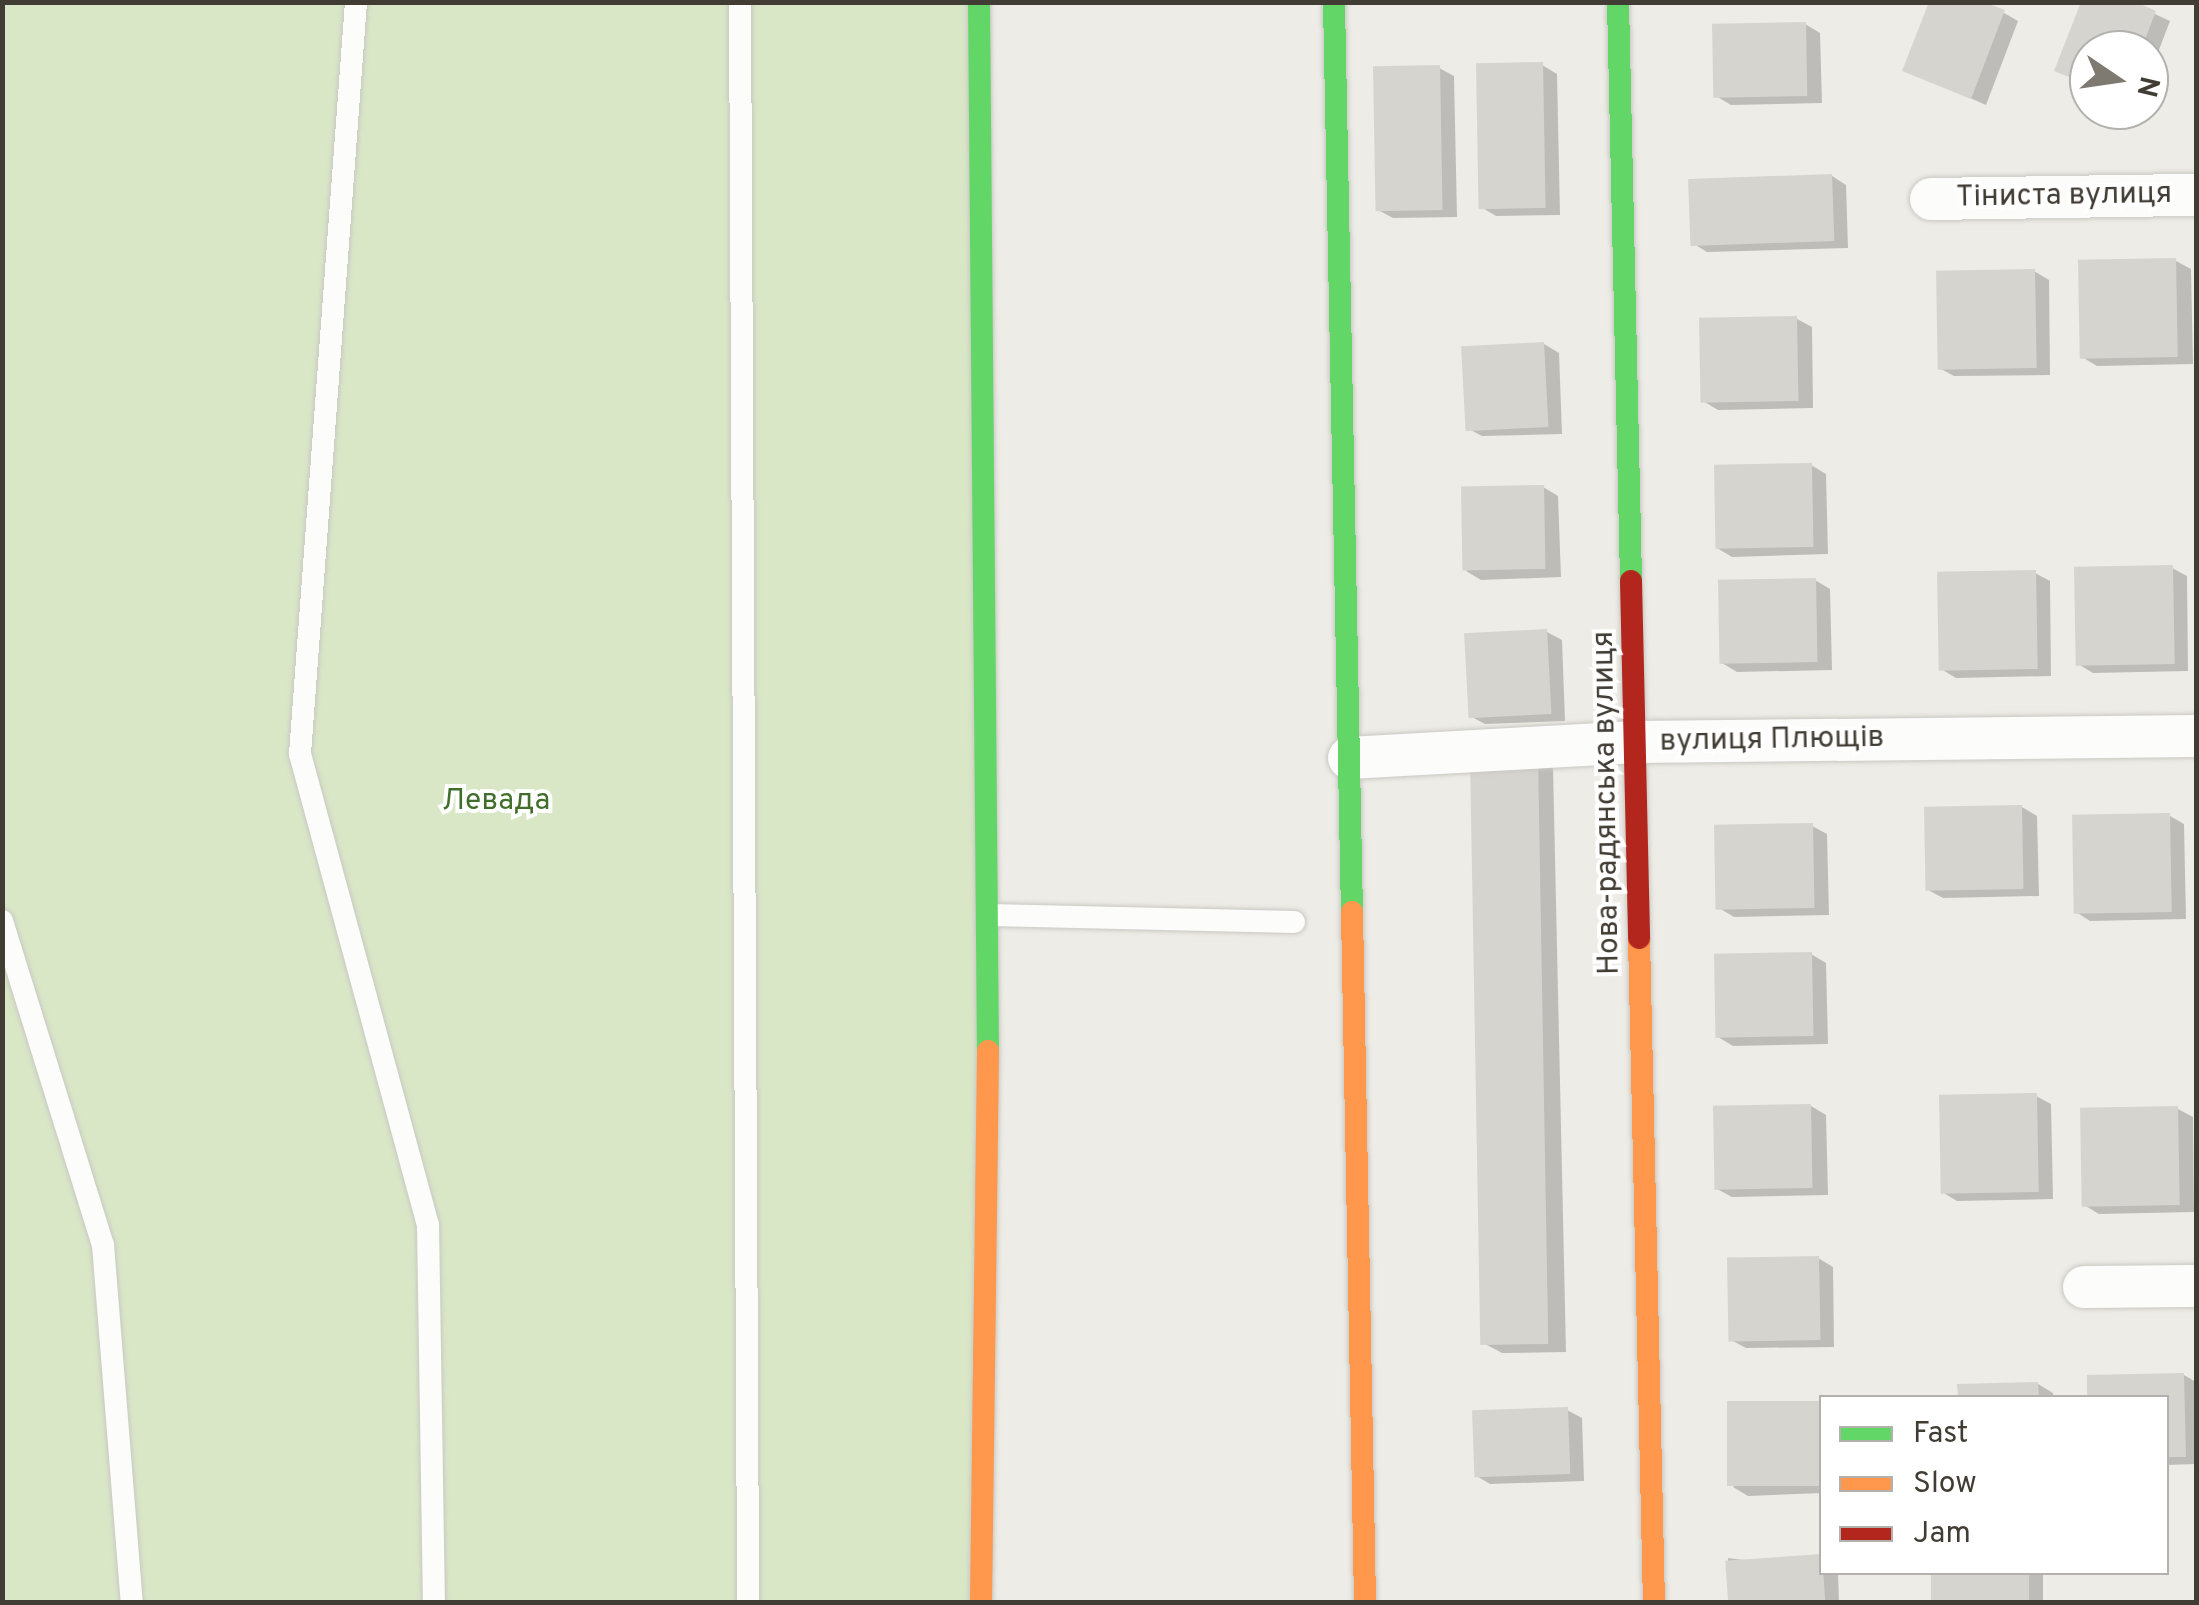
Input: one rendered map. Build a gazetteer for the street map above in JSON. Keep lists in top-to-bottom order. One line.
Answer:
{"streets":{"street":["Тіниста вулиця","вулиця Плющів","Нова-радянська вулиця"]},"crossings":[["вулиця Плющів","Нова-радянська вулиця"]],"parks":["Левада"],"legend":["Fast","Slow","Jam"],"north":"right"}
